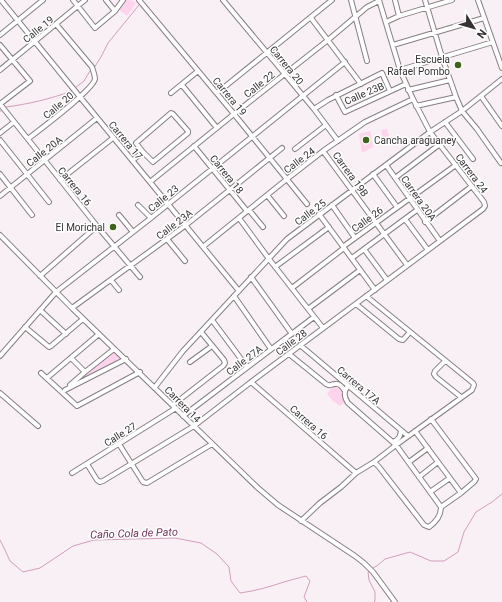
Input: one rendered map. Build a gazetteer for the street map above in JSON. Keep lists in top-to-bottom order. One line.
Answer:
{"streets":{"street":["Calle 19","Carrera 20","Calle 22","Calle 23B","Carrera 19","Calle 20","Carrera 17","Calle 20A","Calle 24","Carrera 24","Carrera 18","Carrera 19B","Carrera 16","Calle 23","Carrera 20A","Calle 25","Calle 26","Calle 23A","Calle 28","Calle 27A","Carrera 17A","Carrera 14","Calle 27"]},"crossings":[["Calle 19","Calle 20"],["Calle 19","Carrera 17"],["Carrera 20","Calle 22"],["Carrera 20","Calle 24"],["Carrera 20","Calle 23"],["Calle 22","Carrera 19"],["Calle 22","Carrera 17"],["Calle 22","Carrera 24"],["Calle 22","Carrera 18"],["Calle 23B","Carrera 24"],["Carrera 19","Calle 24"],["Carrera 19","Calle 23"],["Carrera 19","Calle 23A"],["Calle 20","Carrera 17"],["Calle 20","Carrera 16"],["Carrera 17","Calle 20A"],["Carrera 17","Calle 24"],["Carrera 17","Calle 23"],["Carrera 17","Calle 25"],["Carrera 17","Calle 23A"],["Calle 20A","Carrera 16"],["Calle 24","Carrera 24"],["Calle 24","Carrera 18"],["Calle 24","Carrera 19B"],["Carrera 24","Calle 25"],["Carrera 24","Calle 26"],["Carrera 24","Calle 28"],["Carrera 18","Calle 23"],["Carrera 18","Calle 23A"],["Carrera 19B","Calle 25"],["Carrera 19B","Calle 26"],["Carrera 19B","Calle 28"],["Carrera 16","Calle 23"],["Carrera 16","Calle 23A"],["Carrera 16","Calle 28"],["Calle 23","Carrera 14"],["Carrera 20A","Calle 25"],["Carrera 20A","Calle 26"],["Carrera 20A","Calle 28"],["Calle 25","Carrera 14"],["Calle 23A","Carrera 14"],["Calle 28","Carrera 17A"],["Calle 28","Carrera 14"],["Calle 28","Calle 27"],["Calle 27A","Carrera 14"],["Carrera 14","Calle 27"]],"water":["Caño Cola de Pato"],"places":["Escuela Rafael Pombo","Cancha araguaney","El Morichal"],"north":"bottom right"}
